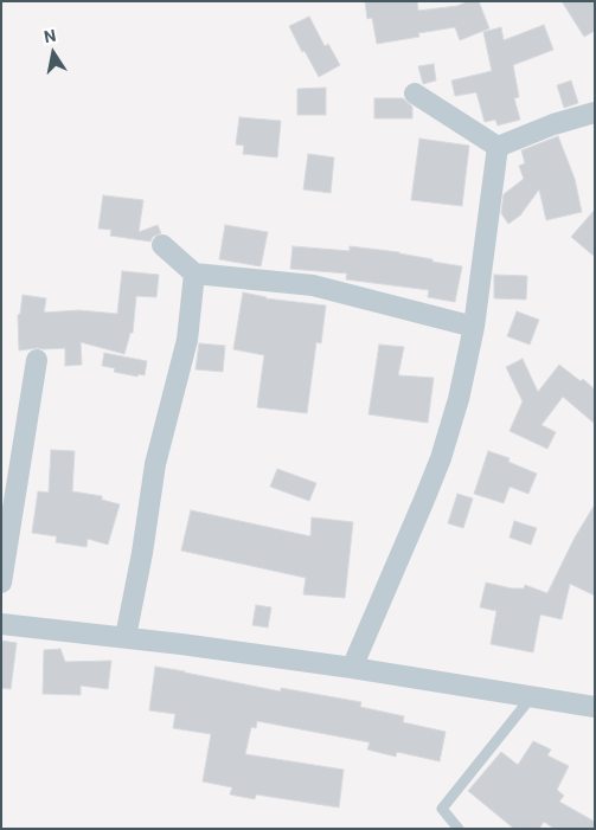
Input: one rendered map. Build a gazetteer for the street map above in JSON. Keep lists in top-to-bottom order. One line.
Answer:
{"north":"top"}
